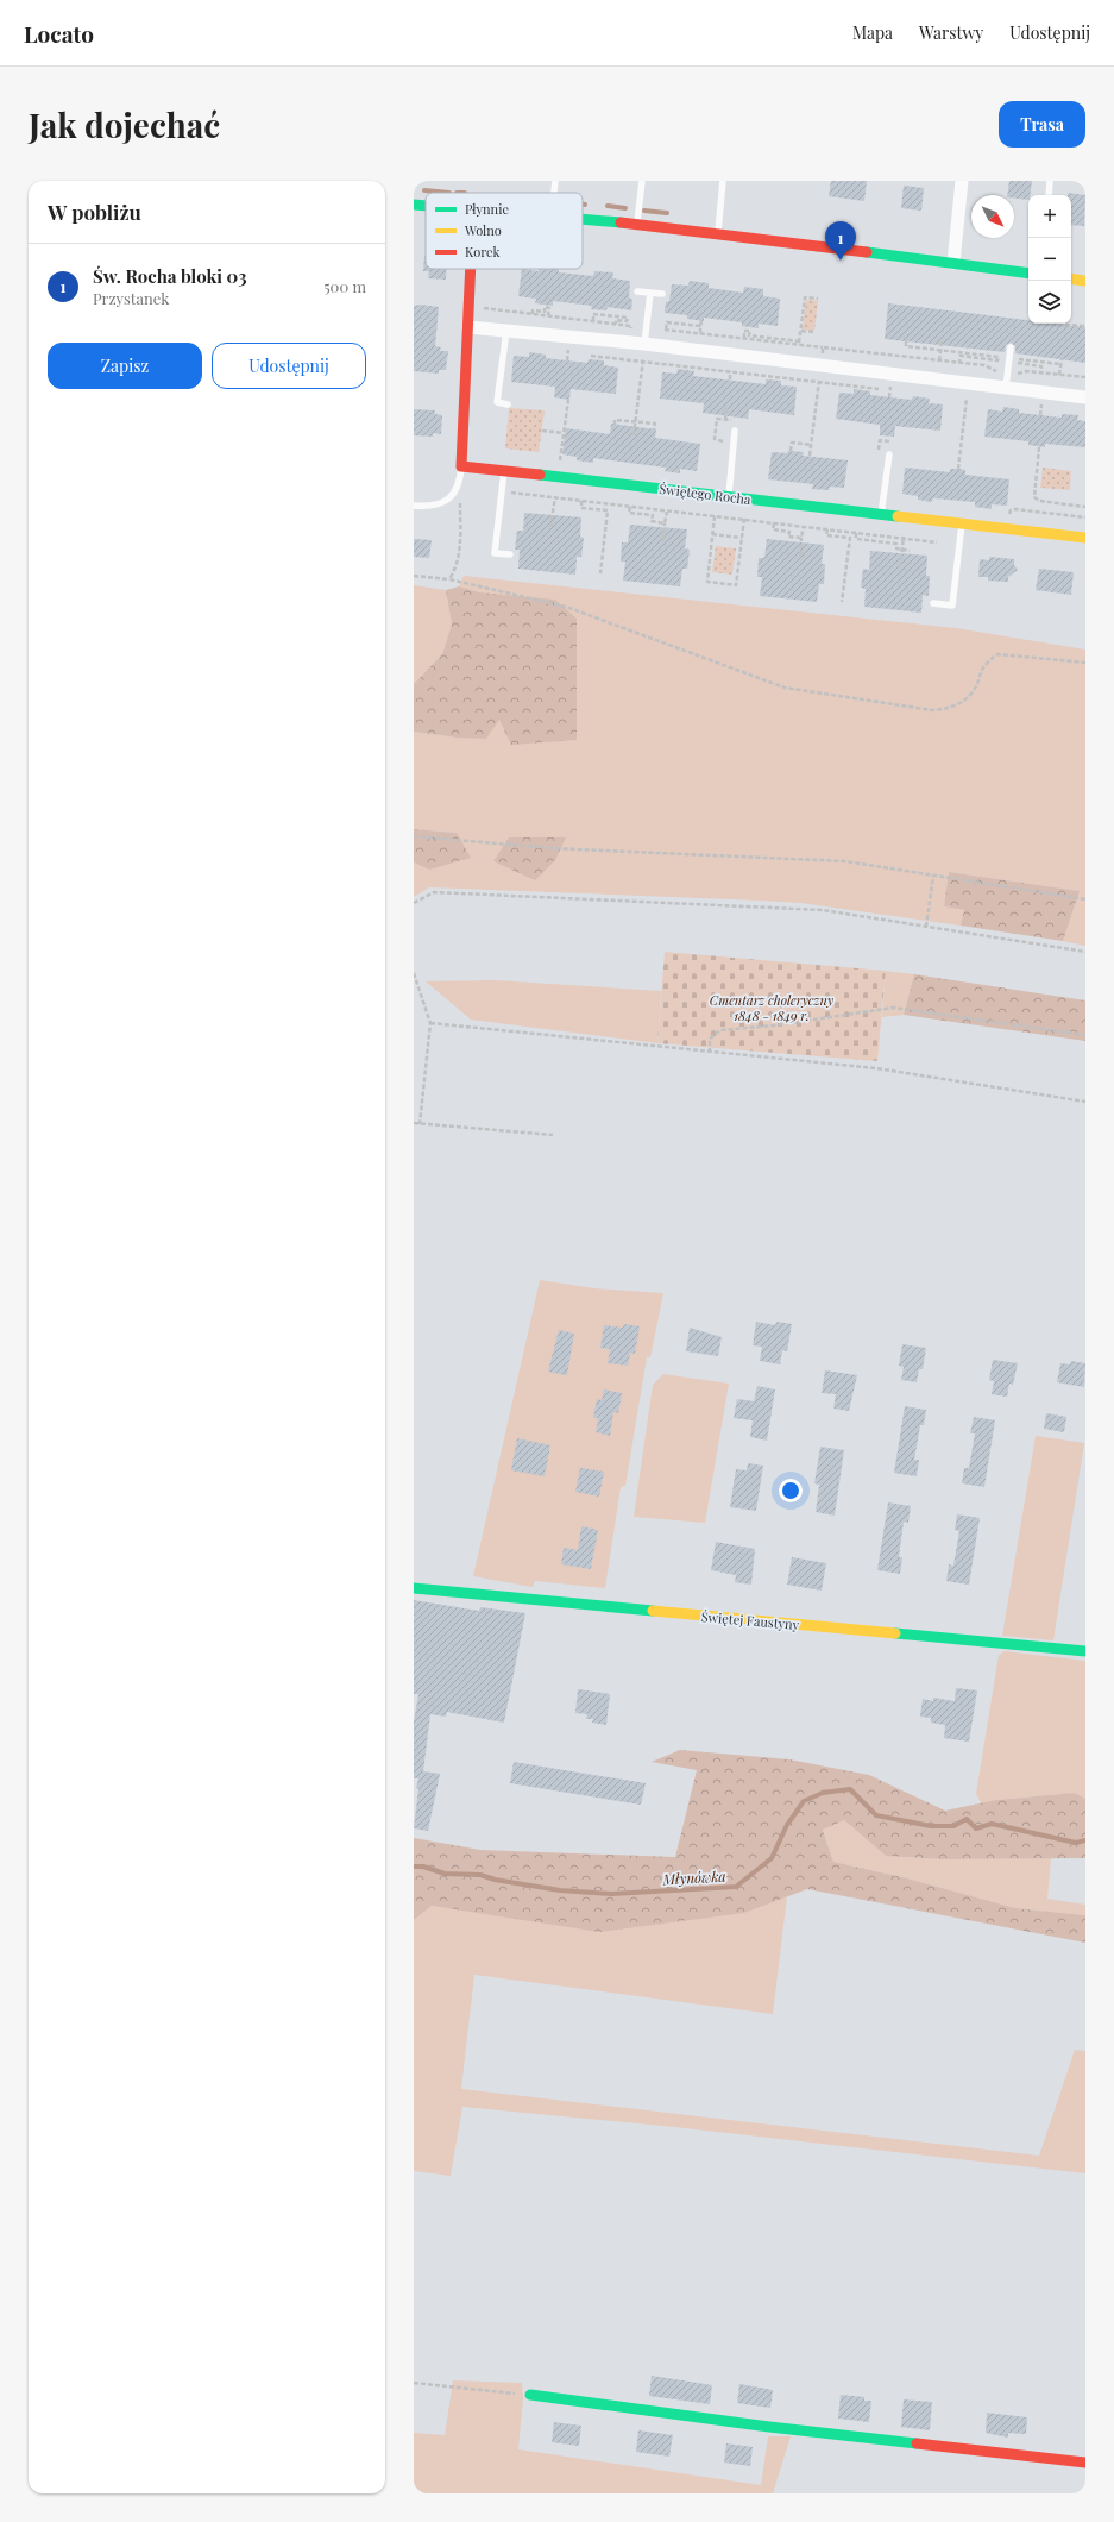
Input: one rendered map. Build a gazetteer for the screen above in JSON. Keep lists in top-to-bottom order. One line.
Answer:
{"streets":{"street":["Świętego Rocha","Świętej Faustyny"]},"water":["Młynówka"],"parks":["Cmentarz choleryczny 1848 - 1849 r."],"legend":["Płynnie","Wolno","Korek"],"north":"bottom right","page":{"header":"Locato","nav":["Mapa","Warstwy","Udostępnij"],"buttons":["Trasa",["Zapisz","Udostępnij"]],"title":"Jak dojechać","heading":"W pobliżu","map_buttons":["+","−"],"pins":"1","list":[{"mark":"1","name":"Św. Rocha bloki 03","note":"Przystanek","value":"500 m"}]}}
